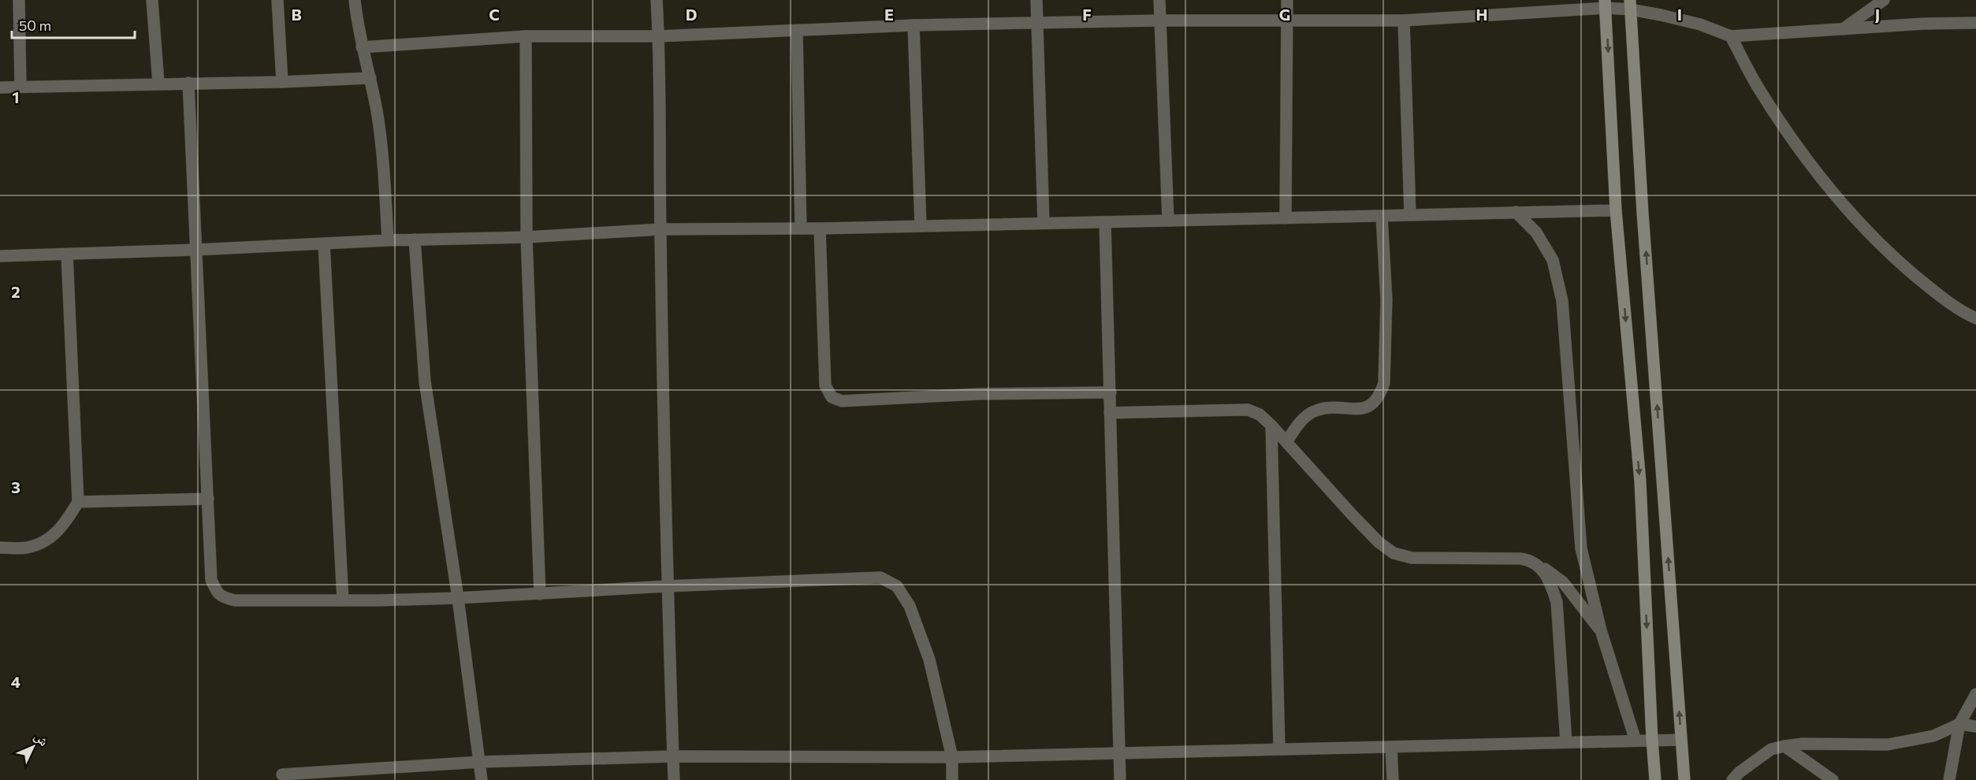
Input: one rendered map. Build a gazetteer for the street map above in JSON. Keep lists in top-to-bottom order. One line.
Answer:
{"scale_bar":"50 m","north":"top right","grid":{"columns":["B","C","D","E","F","G","H","I","J"],"rows":["1","2","3","4"]}}
